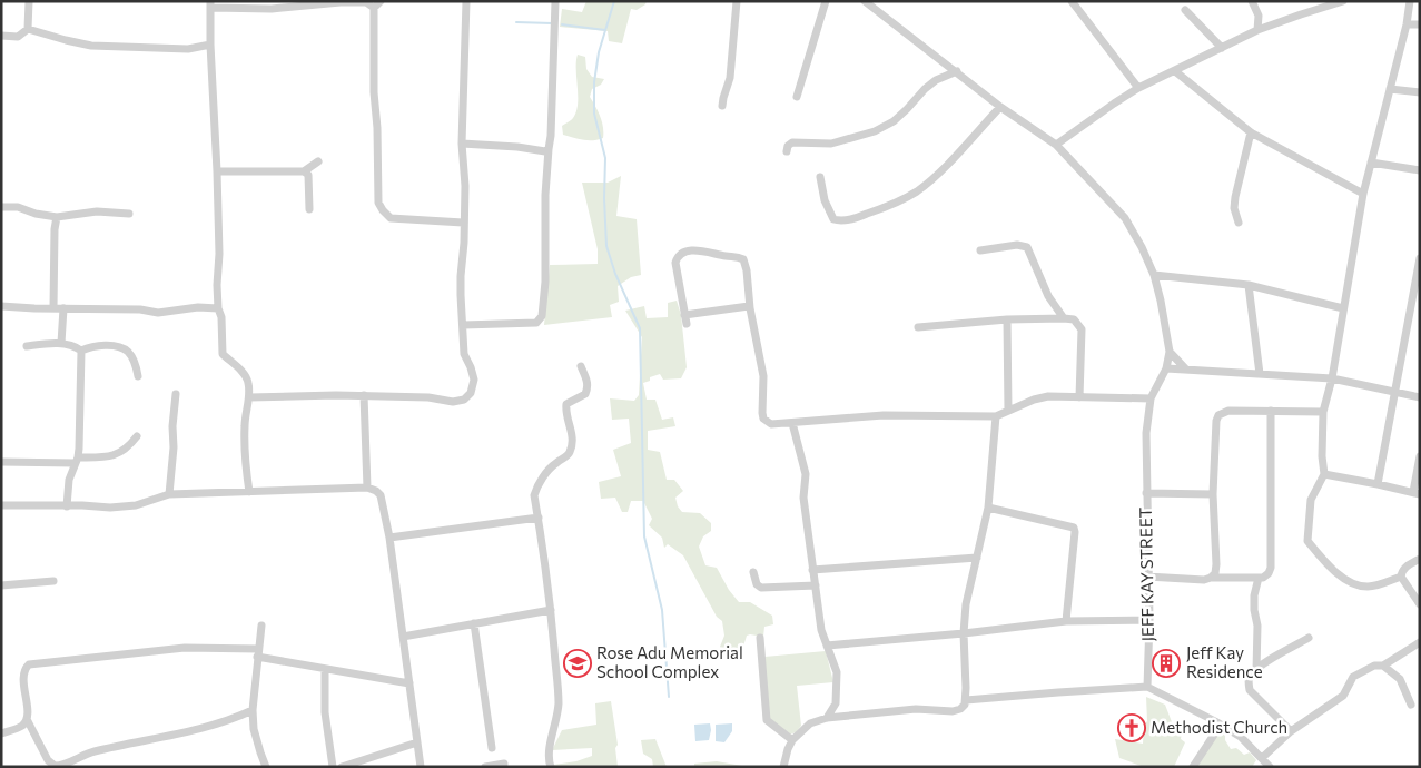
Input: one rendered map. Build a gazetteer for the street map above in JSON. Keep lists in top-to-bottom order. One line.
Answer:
{"streets":{"street":["JEFF KAY STREET"]},"places":{"school or university":["Rose Adu Memorial School Complex"],"building":["Jeff Kay Residence"],"church":["Methodist Church"]}}
